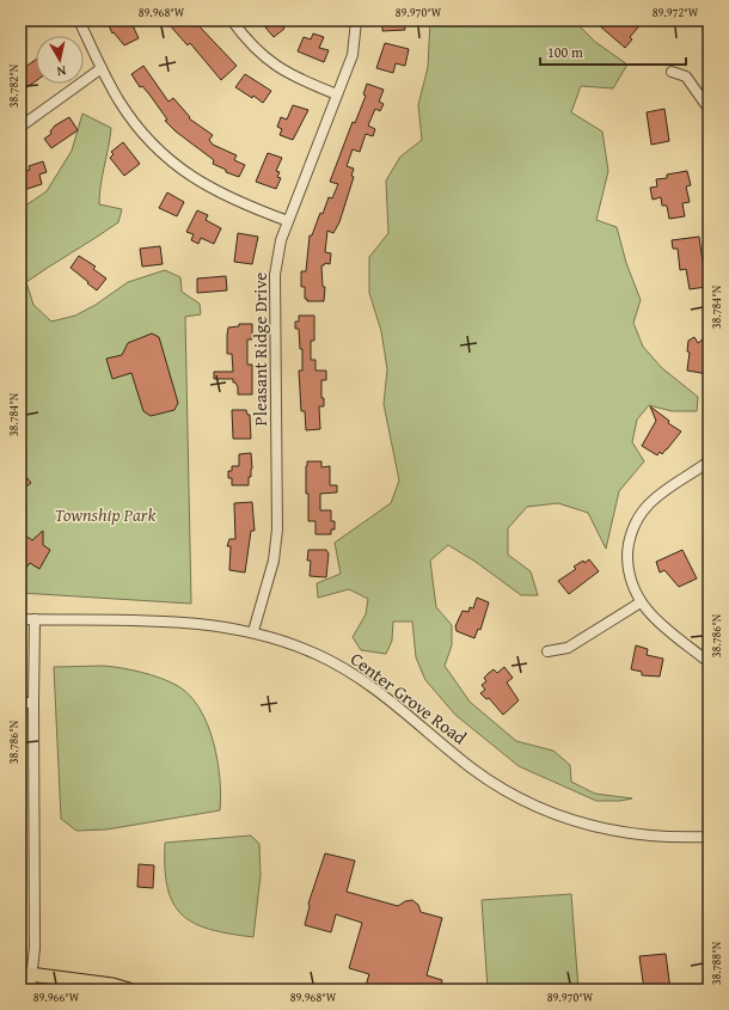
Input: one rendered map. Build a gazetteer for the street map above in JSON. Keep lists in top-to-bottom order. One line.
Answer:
{"streets":{"street":["Pleasant Ridge Drive","Center Grove Road"]},"crossings":[["Pleasant Ridge Drive","Center Grove Road"]],"parks":["Township Park"],"scale_bar":"100 m","north":"bottom","coordinates":["89.968°W","89.970°W","89.972°W","38.782°N","38.784°N","38.786°N","38.788°N","89.966°W"]}
